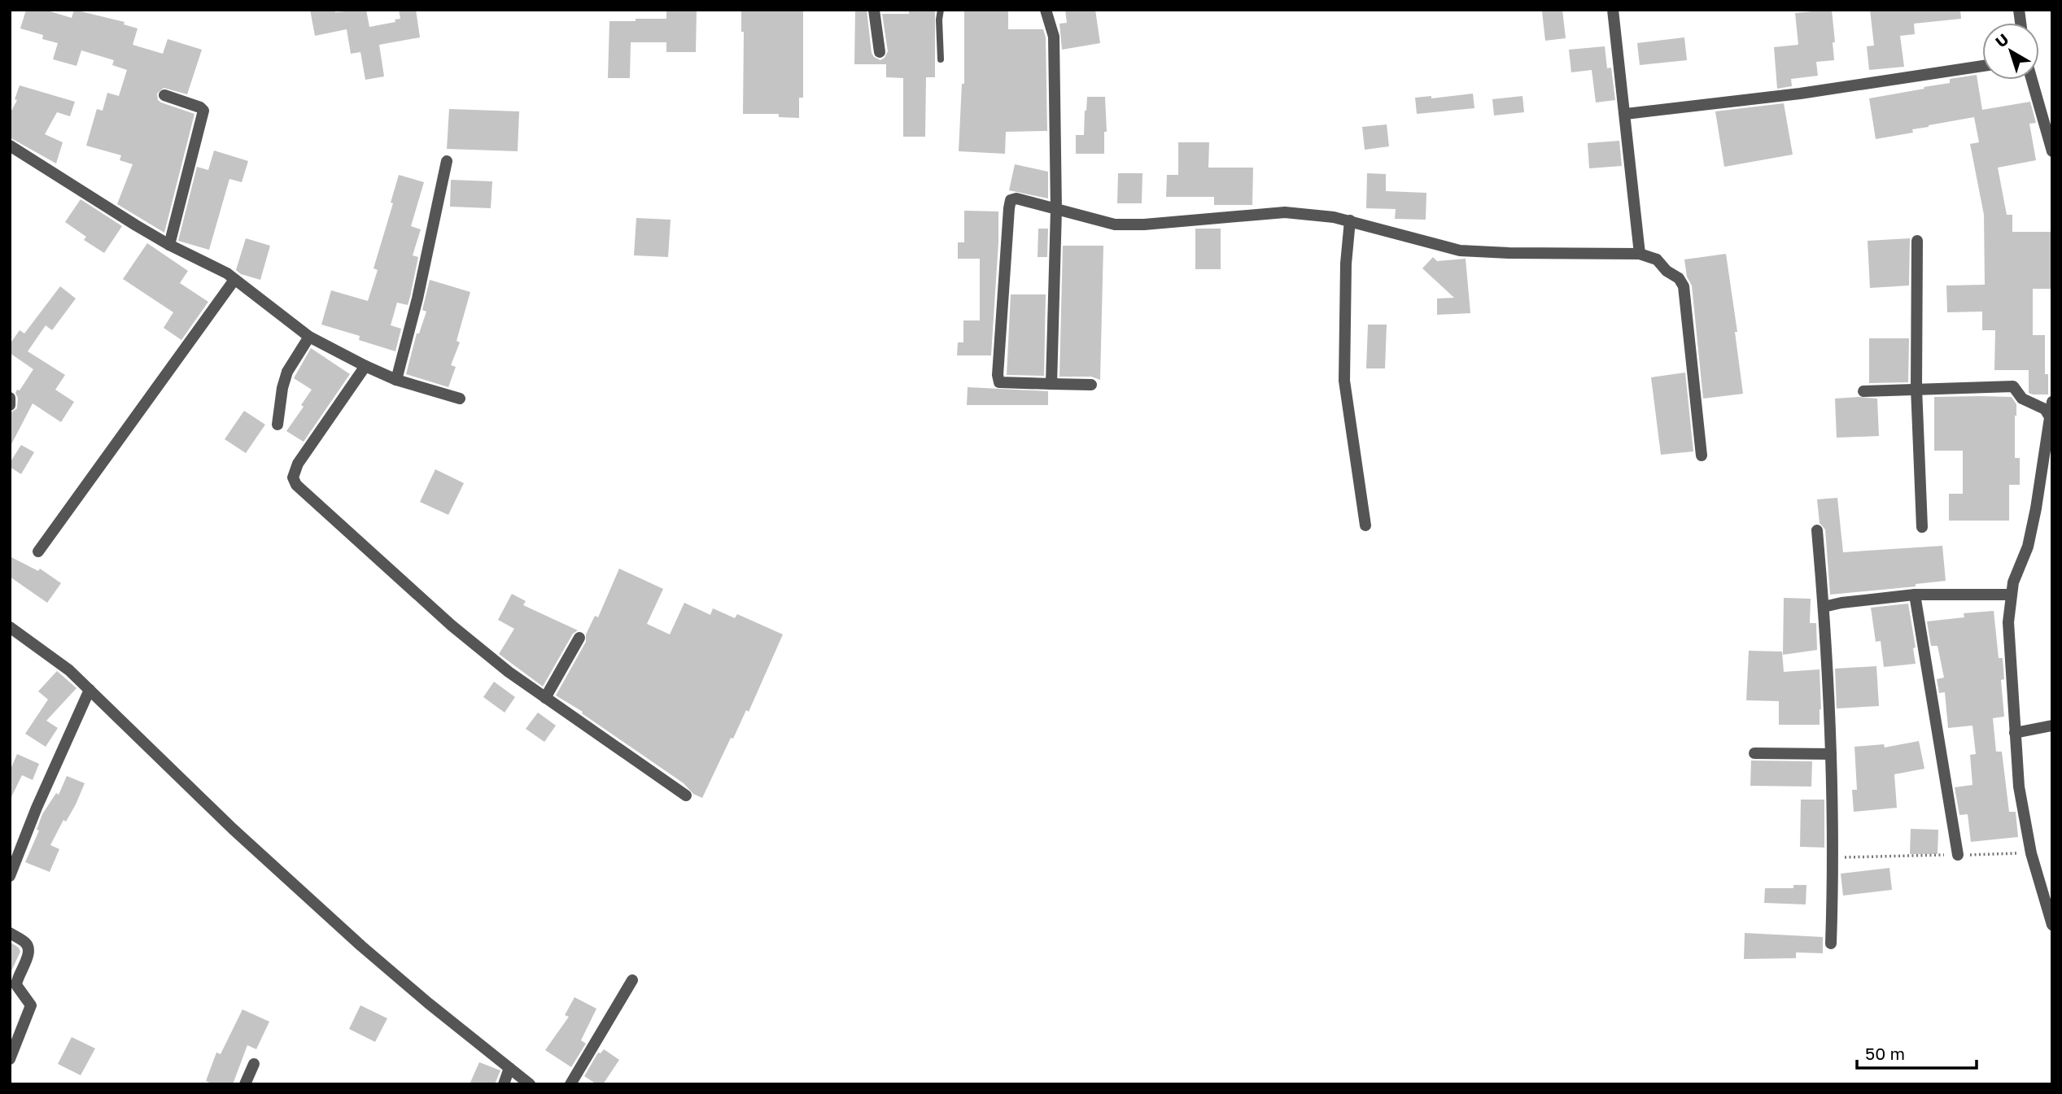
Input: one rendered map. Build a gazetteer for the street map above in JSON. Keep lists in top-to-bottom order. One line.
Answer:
{"scale_bar":"50 m","north":"top left"}
